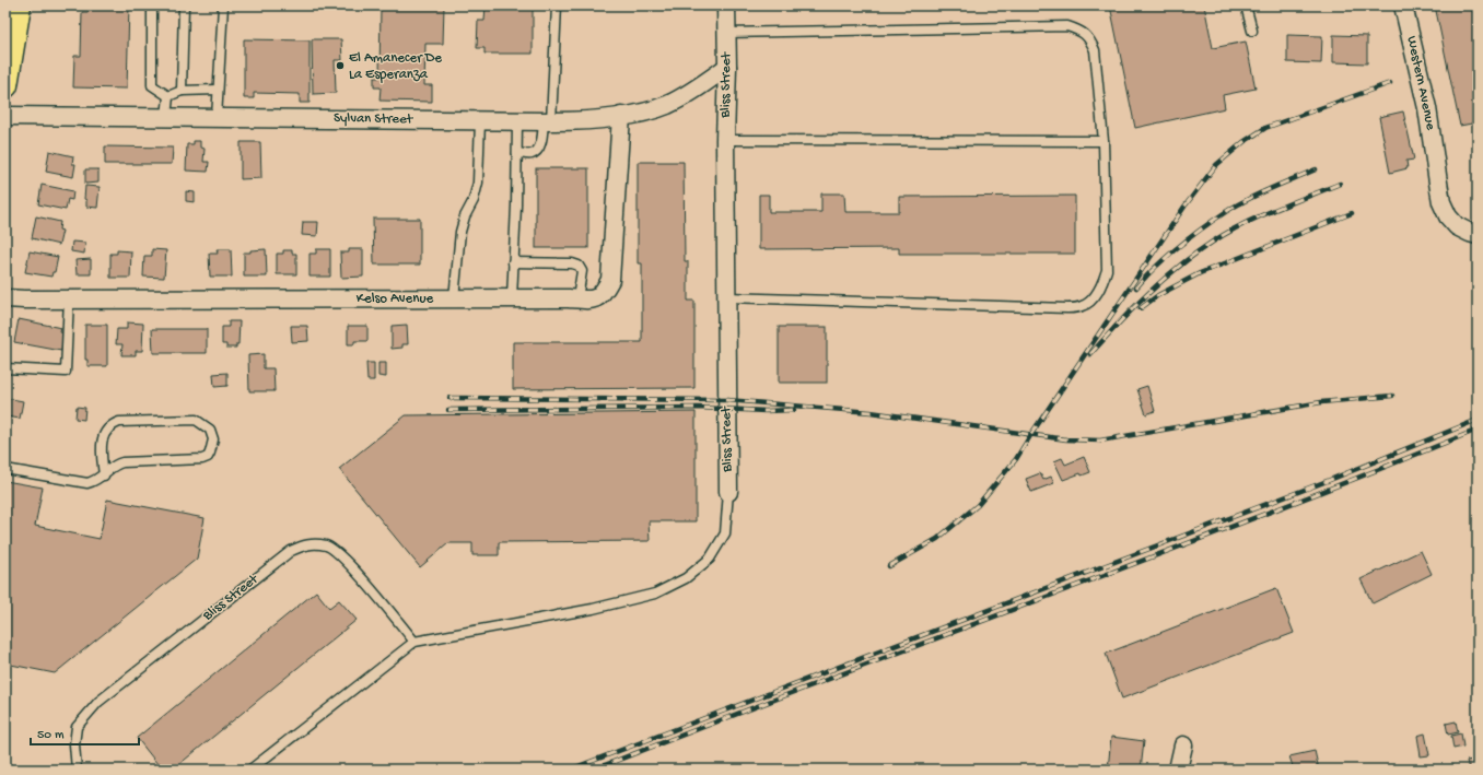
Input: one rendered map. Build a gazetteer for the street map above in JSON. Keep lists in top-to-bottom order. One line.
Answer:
{"streets":{"street":["Western Avenue","Bliss Street","Sylvan Street","Kelso Avenue"]},"crossings":[["Bliss Street","Sylvan Street"],["Sylvan Street","Kelso Avenue"]],"places":["El Amanecer De La Esperanza"],"scale_bar":"50 m"}
